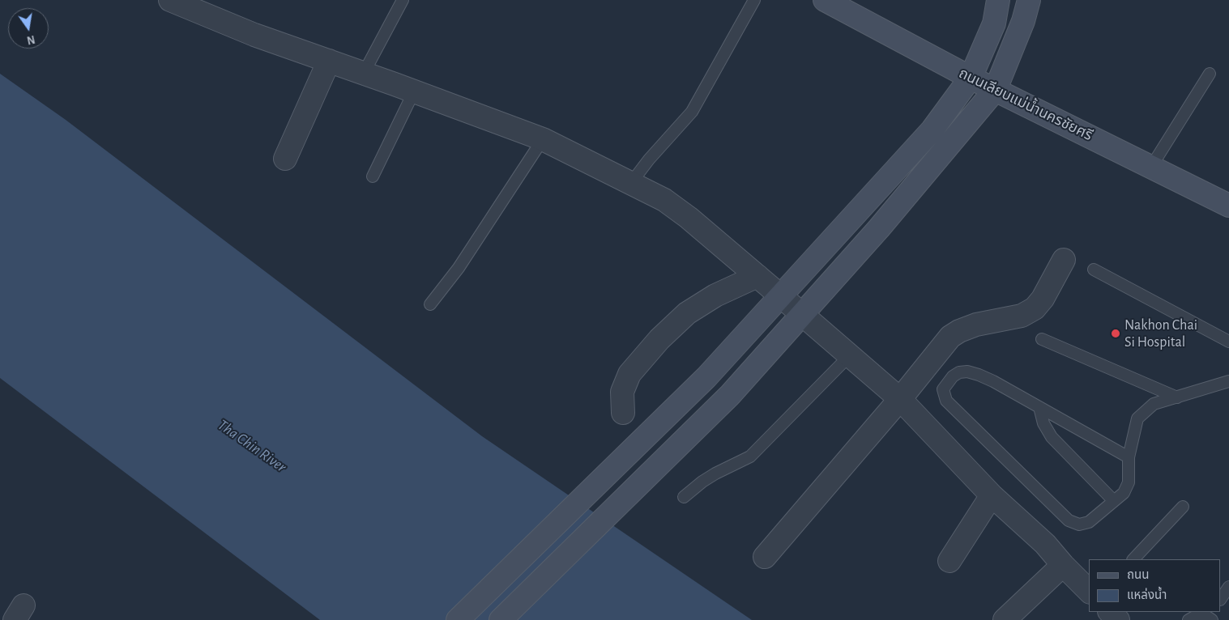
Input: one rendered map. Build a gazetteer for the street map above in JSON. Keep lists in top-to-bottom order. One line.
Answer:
{"streets":{"main road":["ถนนเลียบแม่น้ำนครชัยศรี"]},"water":["Tha Chin River"],"places":["Nakhon Chai Si Hospital"],"legend":["ถนน","แหล่งน้ำ"],"north":"bottom"}
